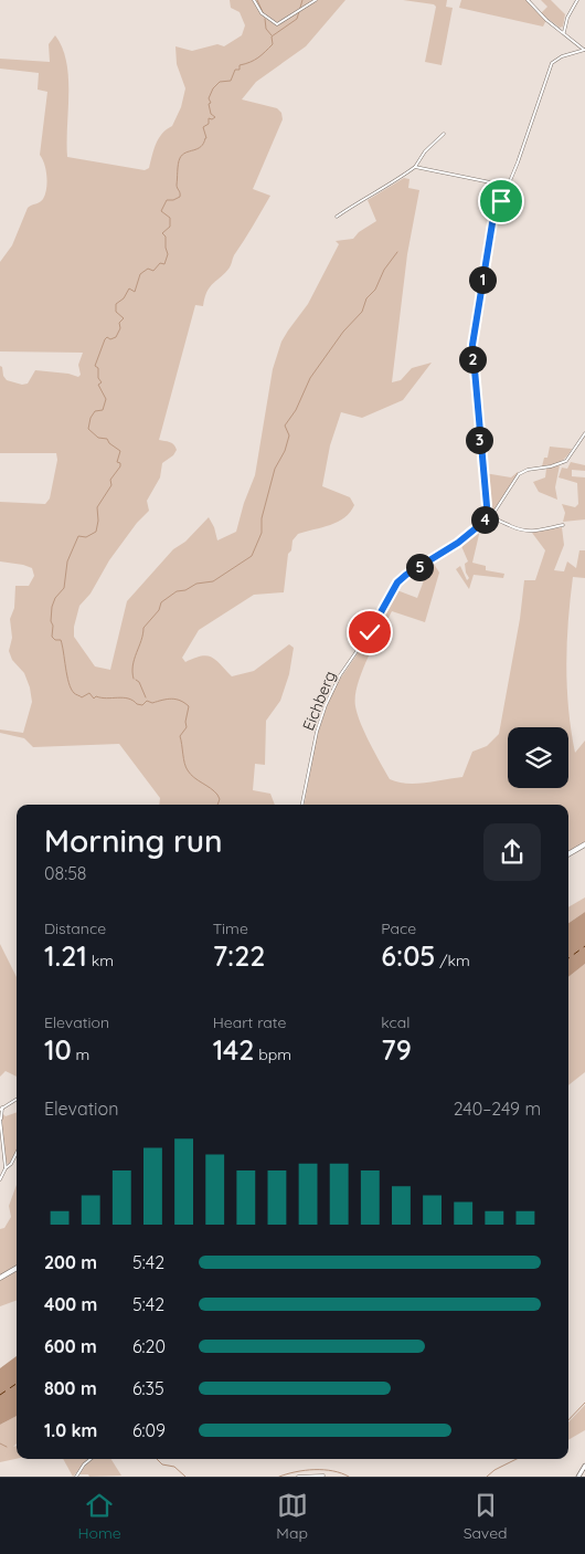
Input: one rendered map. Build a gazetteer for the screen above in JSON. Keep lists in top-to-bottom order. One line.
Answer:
{"streets":{"street":["Eichberg"]},"page":{"pins":["1","2","3","4","5"],"heading":["Morning run","08:58"],"stats":[["Distance","1.21 km"],["Time","7:22"],["Pace","6:05 /km"],["Elevation","10 m"],["Heart rate","142 bpm"],["kcal","79"]],"chart":["Elevation","240–249 m"],"list":[{"name":"200 m","note":"5:42"},{"name":"400 m","note":"5:42"},{"name":"600 m","note":"6:20"},{"name":"800 m","note":"6:35"},{"name":"1.0 km","note":"6:09"}],"tabs":["Home","Map","Saved"]}}
